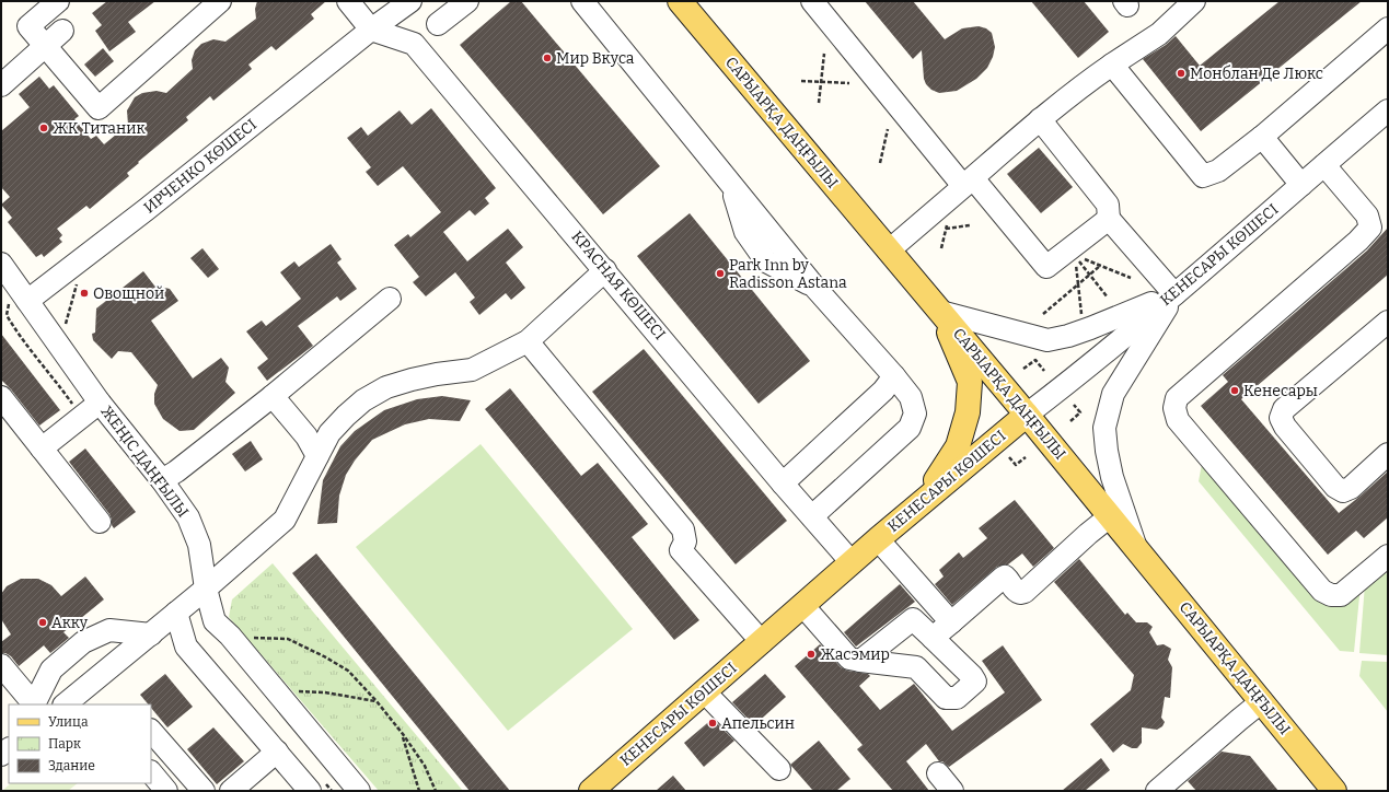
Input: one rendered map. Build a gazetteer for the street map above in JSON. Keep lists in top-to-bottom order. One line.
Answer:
{"streets":{"main road":["САРЫАРҚА ДАҢҒЫЛЫ","КЕНЕСАРЫ КӨШЕСІ"],"street":["ИРЧЕНКО КӨШЕСІ","КРАСНАЯ КӨШЕСІ","ЖЕҢІС ДАҢҒЫЛЫ"]},"crossings":[["САРЫАРҚА ДАҢҒЫЛЫ","КЕНЕСАРЫ КӨШЕСІ"],["ИРЧЕНКО КӨШЕСІ","КРАСНАЯ КӨШЕСІ"],["ИРЧЕНКО КӨШЕСІ","ЖЕҢІС ДАҢҒЫЛЫ"],["КЕНЕСАРЫ КӨШЕСІ","КРАСНАЯ КӨШЕСІ"]],"places":["Мир Вкуса","Монблан Де Люкс","ЖК Титаник","Park Inn by Radisson Astana","Овощной","Кенесары","Акку","Жасэмир","Апельсин"],"legend":["Улица","Парк","Здание"]}
